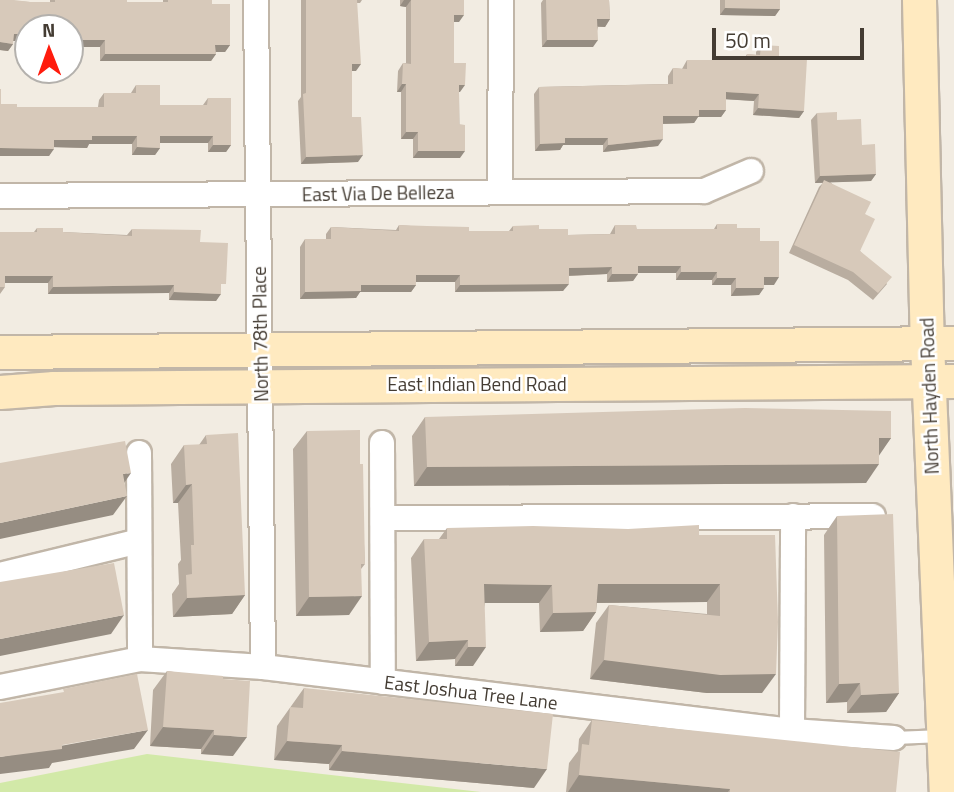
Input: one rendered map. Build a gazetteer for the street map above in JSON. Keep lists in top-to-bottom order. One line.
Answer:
{"streets":{"main road":["East Indian Bend Road","North Hayden Road"],"street":["East Via De Belleza","North 78th Place","East Joshua Tree Lane"]},"crossings":[["East Via De Belleza","North 78th Place"],["North 78th Place","East Indian Bend Road"],["North 78th Place","East Joshua Tree Lane"],["East Indian Bend Road","North Hayden Road"],["North Hayden Road","East Joshua Tree Lane"]],"scale_bar":"50 m","north":"top"}
